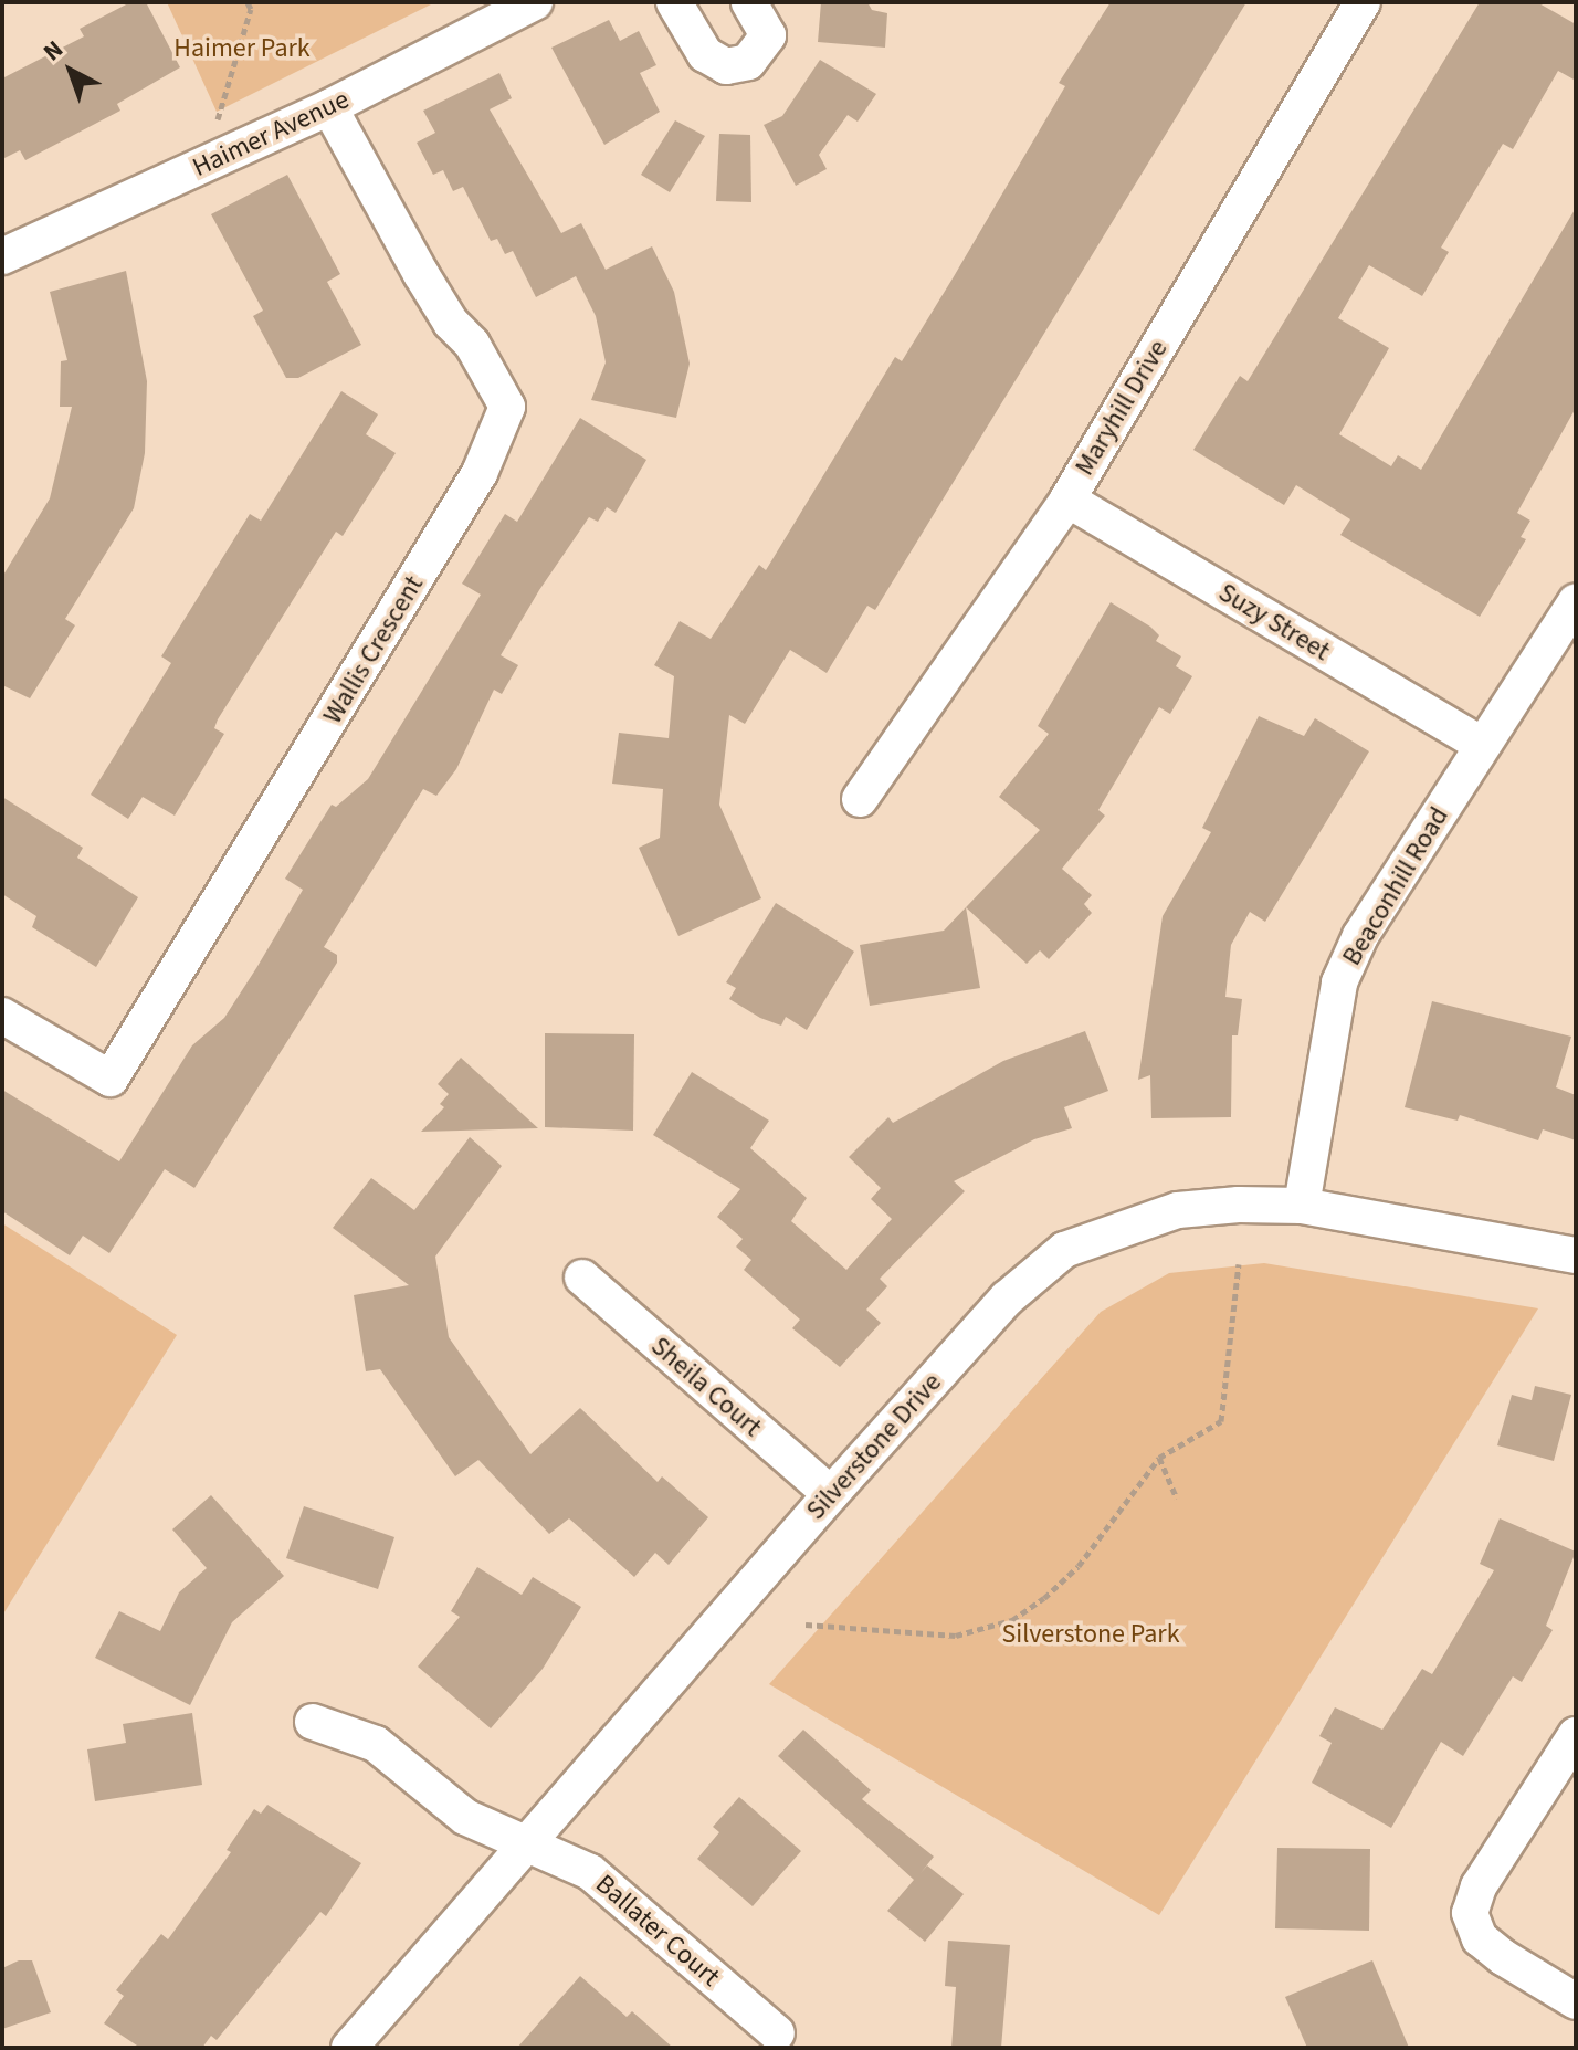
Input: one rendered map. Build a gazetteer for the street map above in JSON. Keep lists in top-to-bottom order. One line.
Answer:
{"streets":{"street":["Haimer Avenue","Maryhill Drive","Suzy Street","Wallis Crescent","Beaconhill Road","Sheila Court","Silverstone Drive","Ballater Court"]},"crossings":[["Haimer Avenue","Wallis Crescent"],["Maryhill Drive","Suzy Street"],["Suzy Street","Beaconhill Road"],["Beaconhill Road","Silverstone Drive"],["Sheila Court","Silverstone Drive"],["Silverstone Drive","Ballater Court"]],"parks":["Haimer Park","Silverstone Park"],"north":"top left"}
